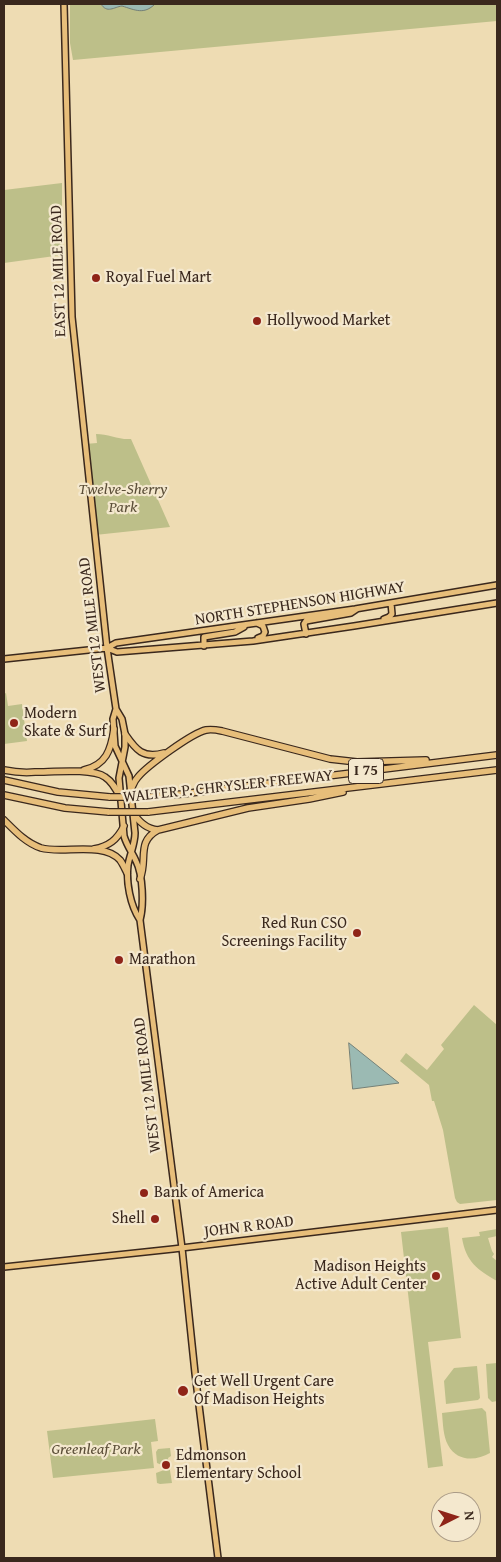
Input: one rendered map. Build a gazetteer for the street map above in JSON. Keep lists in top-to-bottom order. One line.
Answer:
{"streets":{"highway":["I 75","WALTER P. CHRYSLER FREEWAY"],"main road":["EAST 12 MILE ROAD","NORTH STEPHENSON HIGHWAY","WEST 12 MILE ROAD","JOHN R ROAD"]},"crossings":[["EAST 12 MILE ROAD","WEST 12 MILE ROAD"],["NORTH STEPHENSON HIGHWAY","WEST 12 MILE ROAD"],["WEST 12 MILE ROAD","JOHN R ROAD"]],"parks":["Twelve-Sherry Park","Greenleaf Park"],"places":["Royal Fuel Mart","Hollywood Market","Modern Skate & Surf","Red Run CSO Screenings Facility","Marathon","Bank of America","Shell","Madison Heights Active Adult Center","Get Well Urgent Care Of Madison Heights","Edmonson Elementary School"],"north":"right"}
